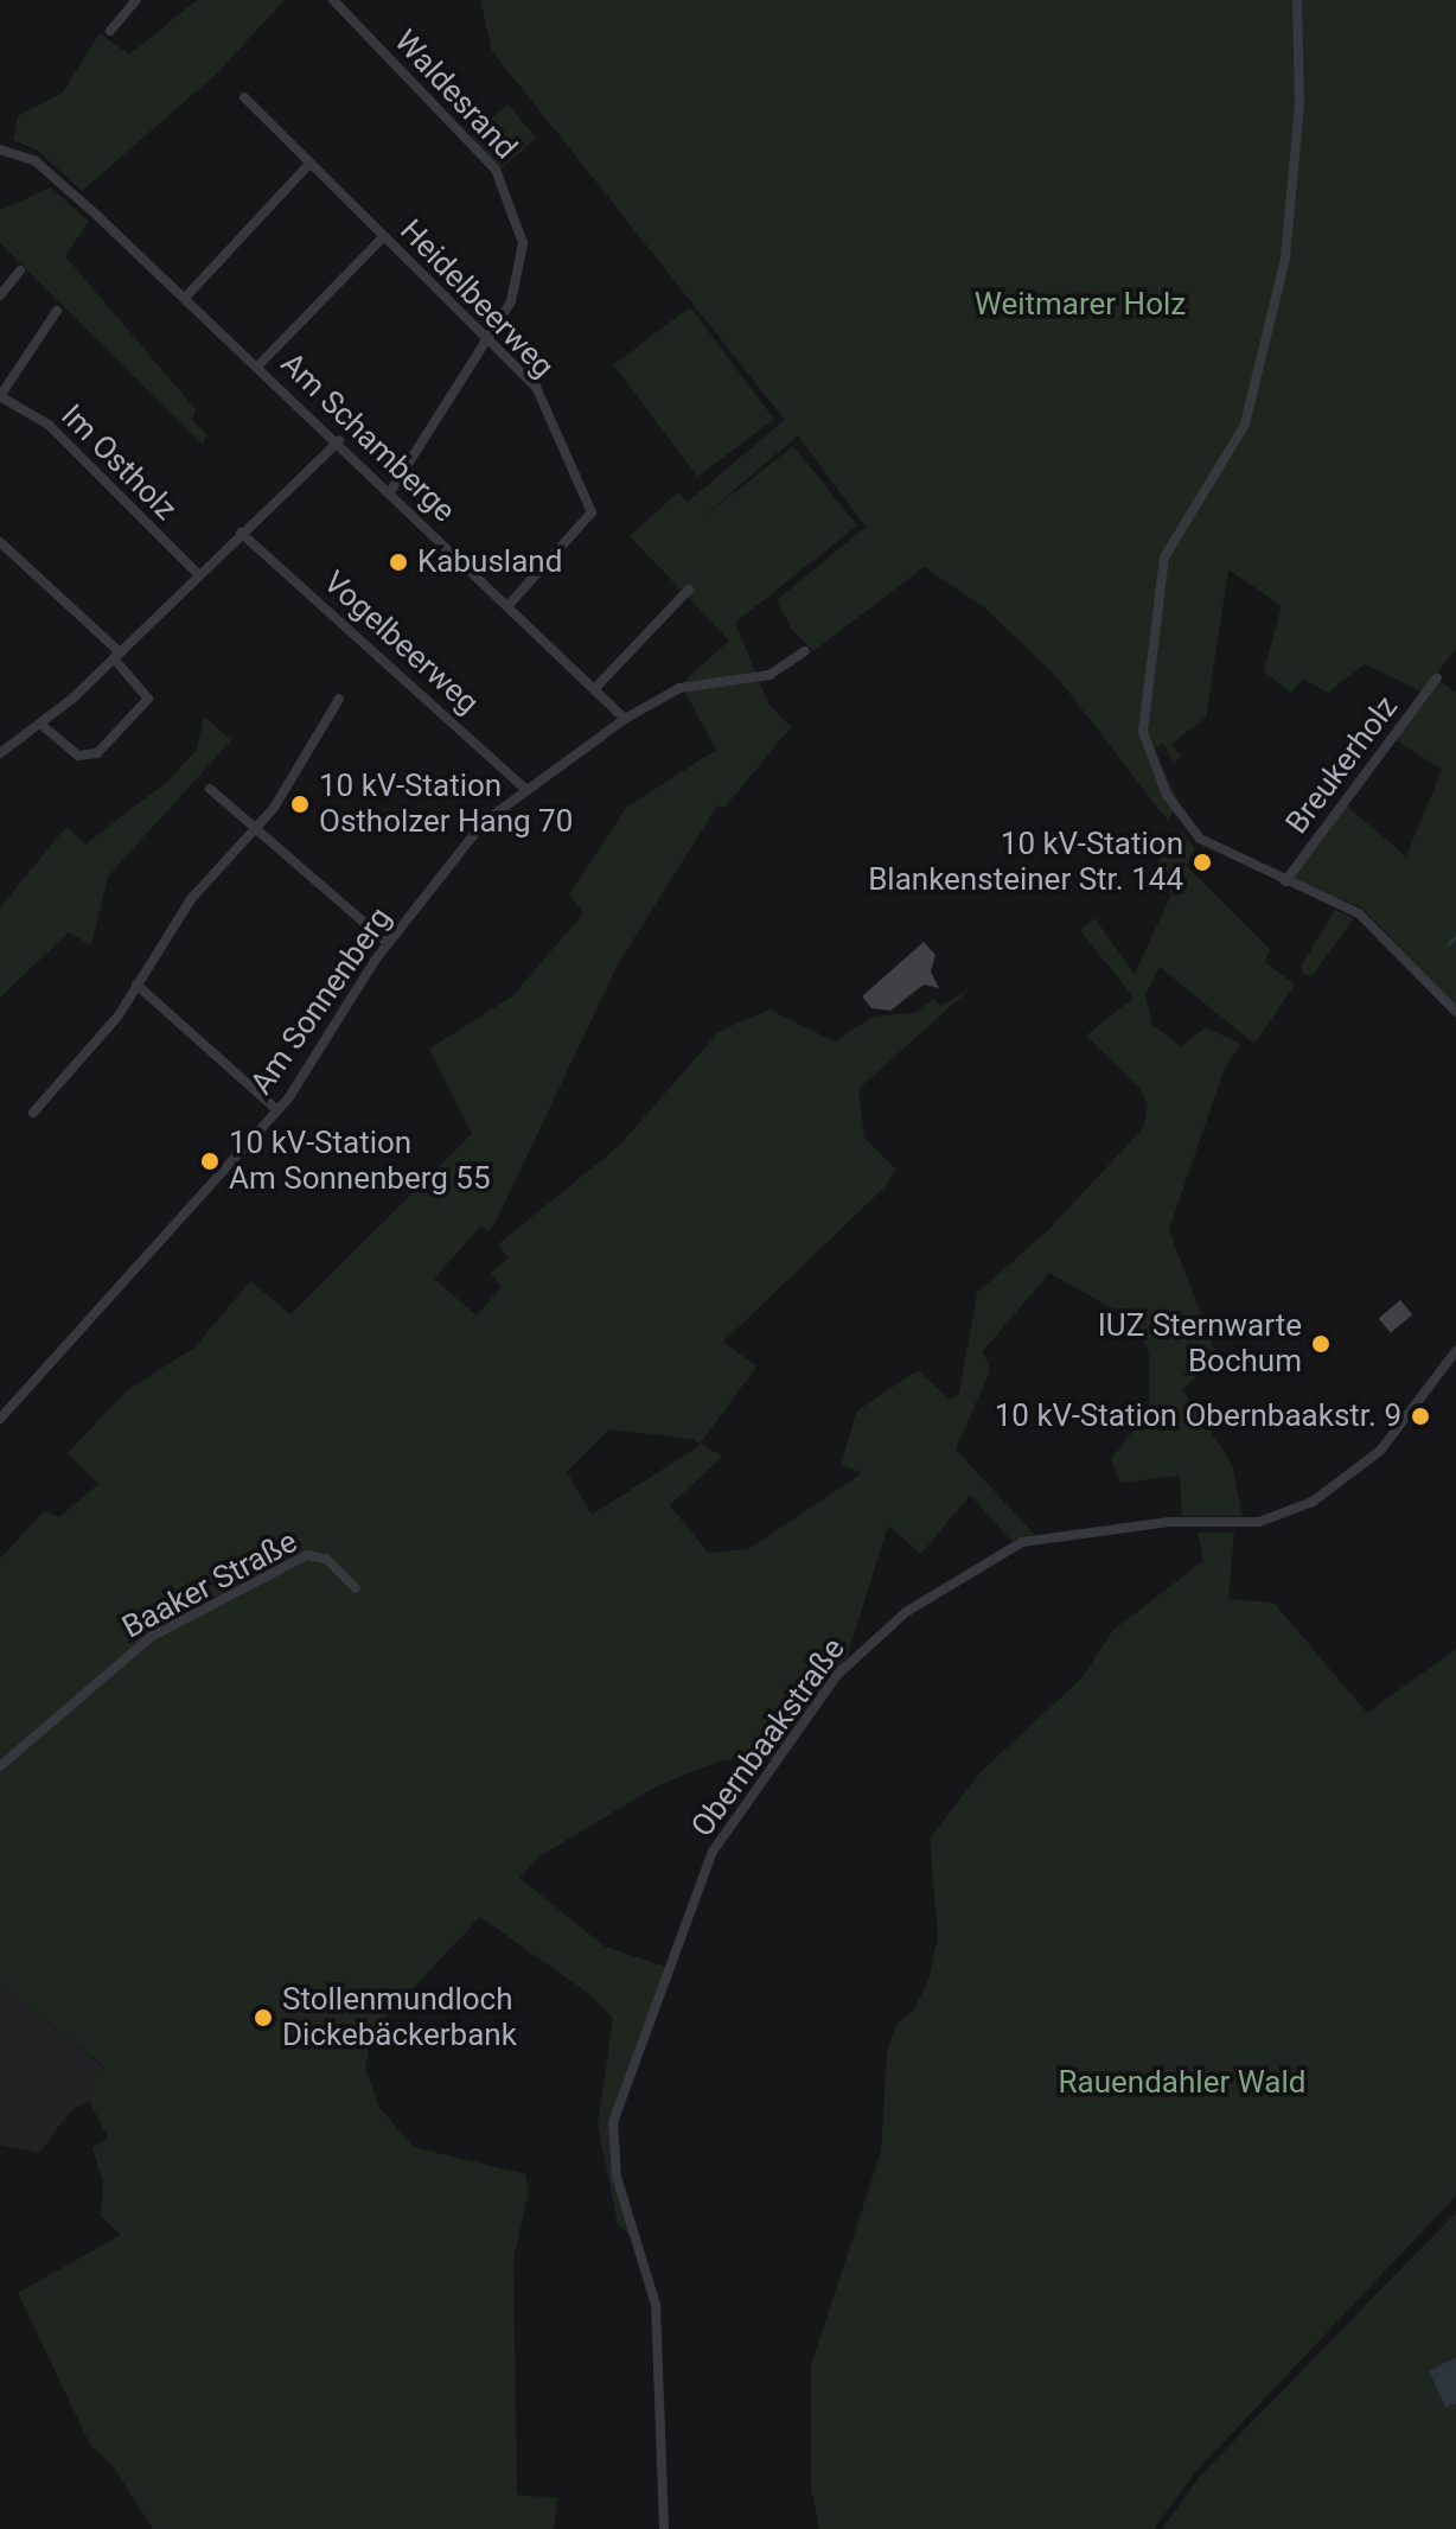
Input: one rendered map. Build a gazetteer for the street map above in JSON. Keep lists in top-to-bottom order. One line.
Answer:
{"streets":{"street":["Waldesrand","Heidelbeerweg","Am Schamberge","Im Ostholz","Vogelbeerweg","Breukerholz","Am Sonnenberg","Baaker Straße","Obernbaakstraße"]},"crossings":[["Waldesrand","Heidelbeerweg"],["Waldesrand","Am Schamberge"],["Heidelbeerweg","Am Schamberge"],["Vogelbeerweg","Am Sonnenberg"]],"parks":["Weitmarer Holz","Rauendahler Wald"],"places":["Kabusland","10 kV-Station Ostholzer Hang 70","10 kV-Station Blankensteiner Str. 144","10 kV-Station Am Sonnenberg 55","IUZ Sternwarte Bochum","10 kV-Station Obernbaakstr. 9","Stollenmundloch Dickebäckerbank"]}
